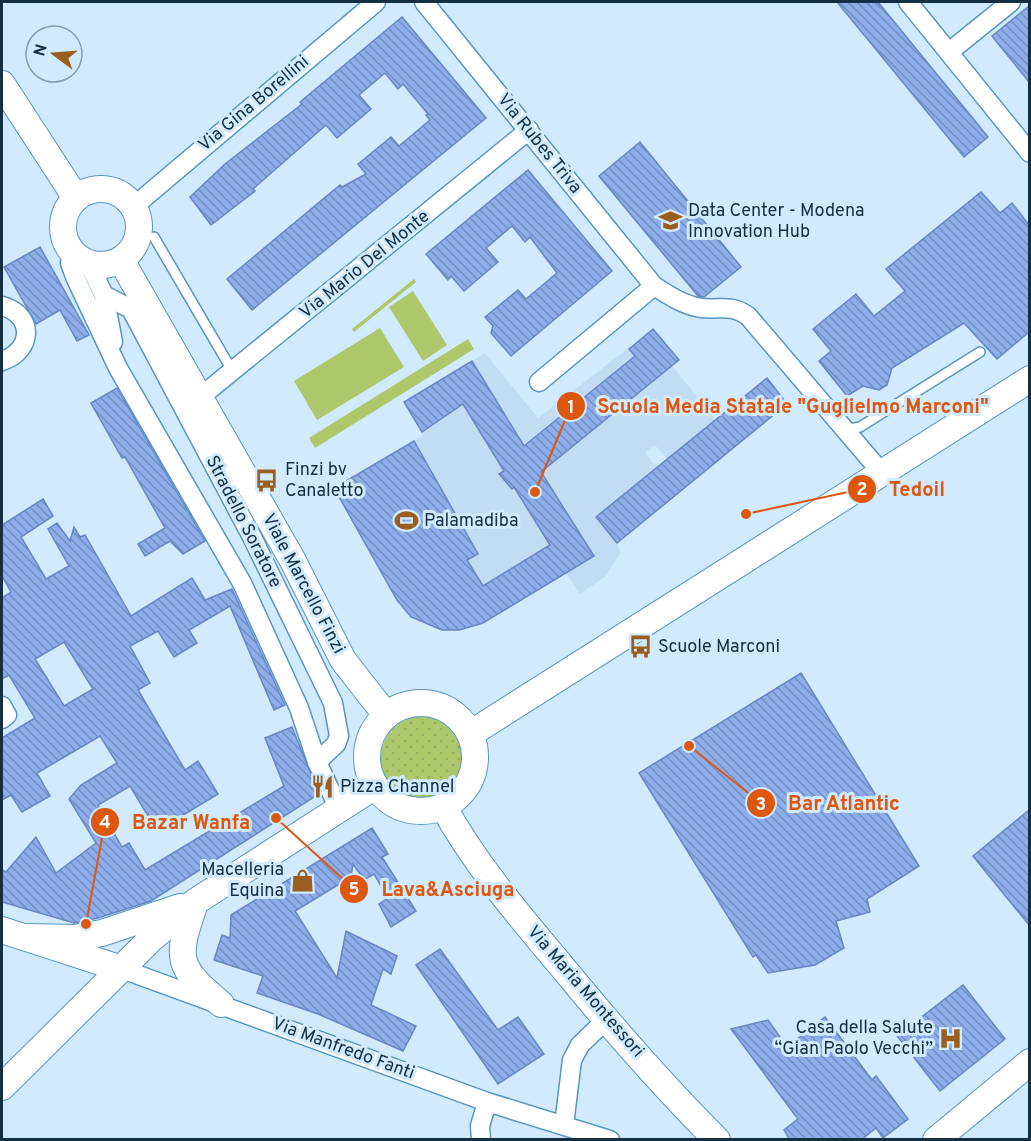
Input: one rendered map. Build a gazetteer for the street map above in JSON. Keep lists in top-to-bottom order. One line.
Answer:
{"streets":{"street":["Via Gina Borellini","Via Rubes Triva","Via Mario Del Monte","Stradello Soratore","Viale Marcello Finzi","Via Maria Montessori","Via Manfredo Fanti"]},"crossings":[["Via Gina Borellini","Stradello Soratore"],["Via Gina Borellini","Viale Marcello Finzi"],["Via Rubes Triva","Via Mario Del Monte"],["Via Mario Del Monte","Viale Marcello Finzi"],["Stradello Soratore","Viale Marcello Finzi"],["Viale Marcello Finzi","Via Maria Montessori"]],"places":{"school or university":["Data Center - Modena Innovation Hub"],"bus stop":["Finzi bv Canaletto","Scuole Marconi"],"other":["Scuola Media Statale \"Guglielmo Marconi\"","Tedoil","Bar Atlantic","Lava&Asciuga","Bazar Wanfa"],"sports":["Palamadiba"],"restaurant":["Pizza Channel"],"shop":["Macelleria Equina"],"hospital":["Casa della Salute “Gian Paolo Vecchi”"]},"north":"left"}
